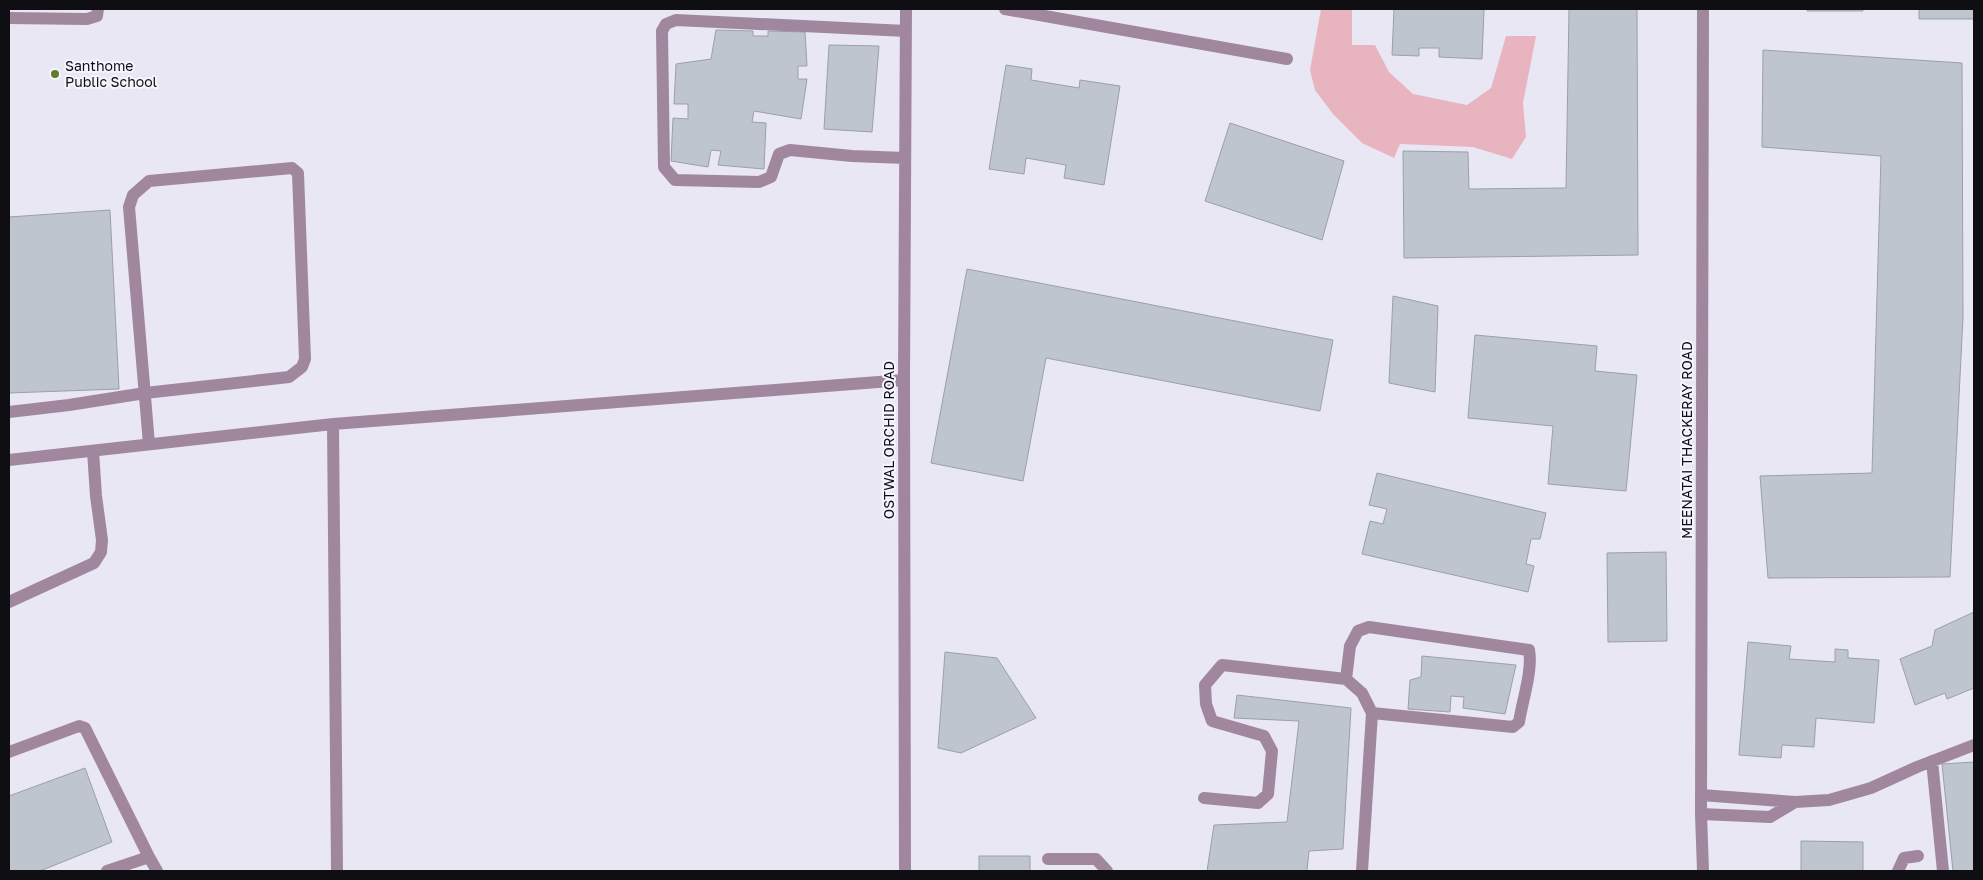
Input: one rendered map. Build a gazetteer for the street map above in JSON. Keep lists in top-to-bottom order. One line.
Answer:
{"streets":{"street":["OSTWAL ORCHID ROAD","MEENATAI THACKERAY ROAD"]},"places":["Santhome Public School"]}
